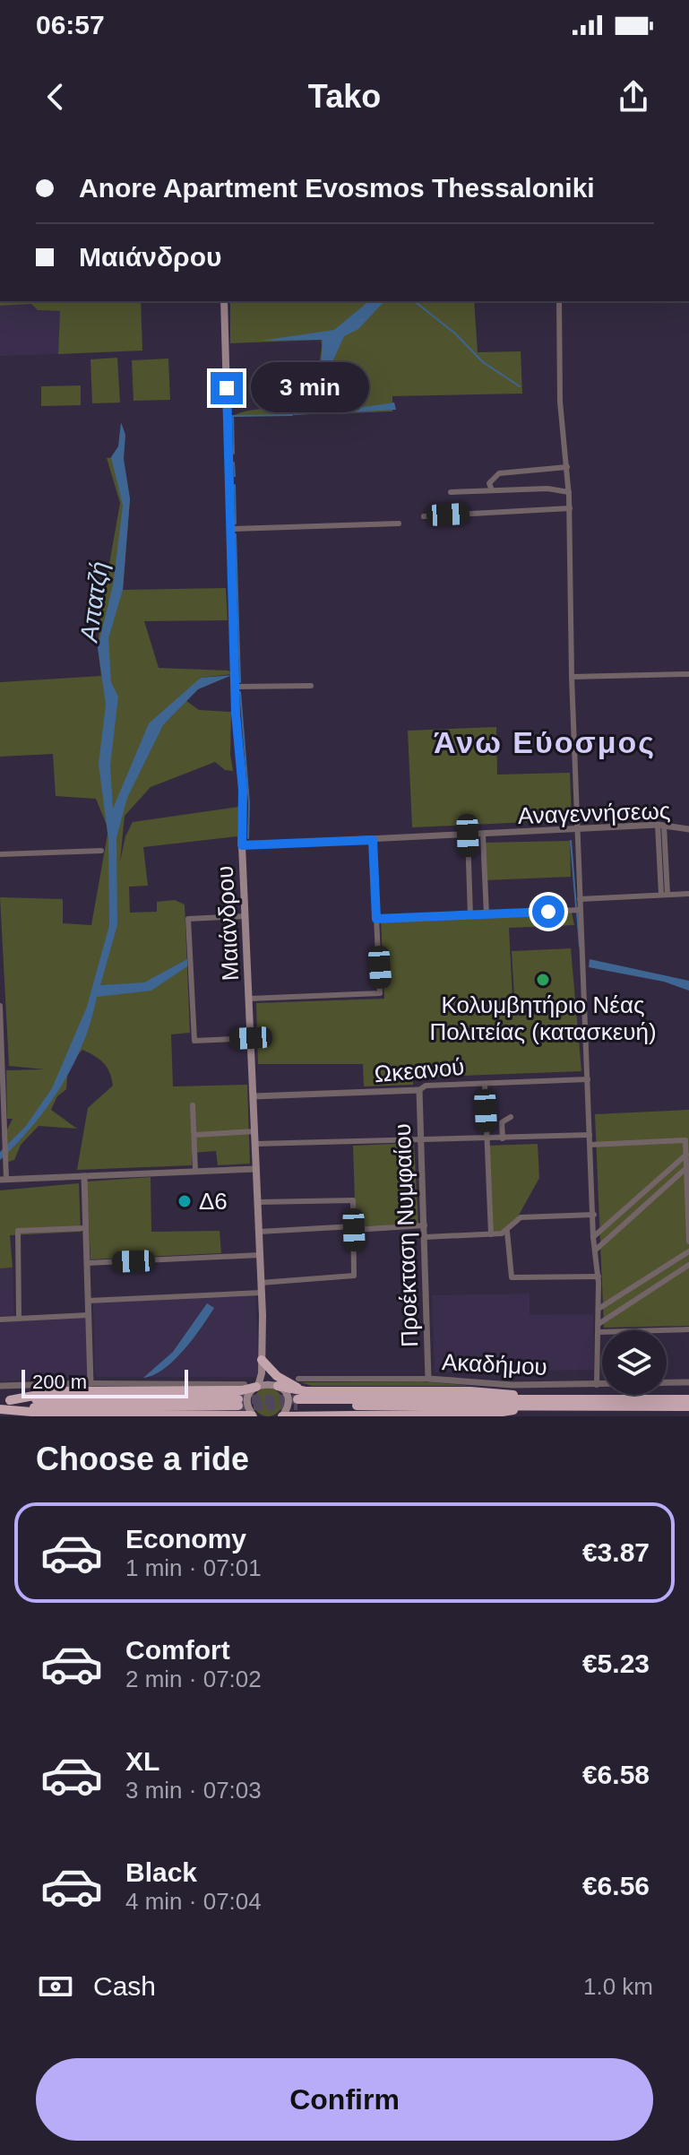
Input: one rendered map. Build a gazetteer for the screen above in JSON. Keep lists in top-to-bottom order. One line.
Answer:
{"streets":{"main road":["Μαιάνδρου"],"street":["Αναγεννήσεως","Ωκεανού","Προέκταση Νυμφαίου","Ακαδήμου"]},"crossings":[["Αναγεννήσεως","Μαιάνδρου"],["Μαιάνδρου","Ωκεανού"],["Ωκεανού","Προέκταση Νυμφαίου"],["Προέκταση Νυμφαίου","Ακαδήμου"]],"districts":["Άνω Εύοσμος"],"water":["Απατζή"],"places":["Κολυμβητήριο Νέας Πολιτείας (κατασκευή)","Δ6"],"scale_bar":"200 m","page":{"status":"06:57","header":"Tako","banner":["Anore Apartment Evosmos Thessaloniki","Μαιάνδρου"],"bubble":"3 min","scale":"200 m","heading":"Choose a ride","list":[{"name":"Economy","note":"1 min · 07:01","value":"€3.87"},{"name":"Comfort","note":"2 min · 07:02","value":"€5.23"},{"name":"XL","note":"3 min · 07:03","value":"€6.58"},{"name":"Black","note":"4 min · 07:04","value":"€6.56"}],"pay":["Cash","1.0 km"],"buttons":"Confirm"}}
